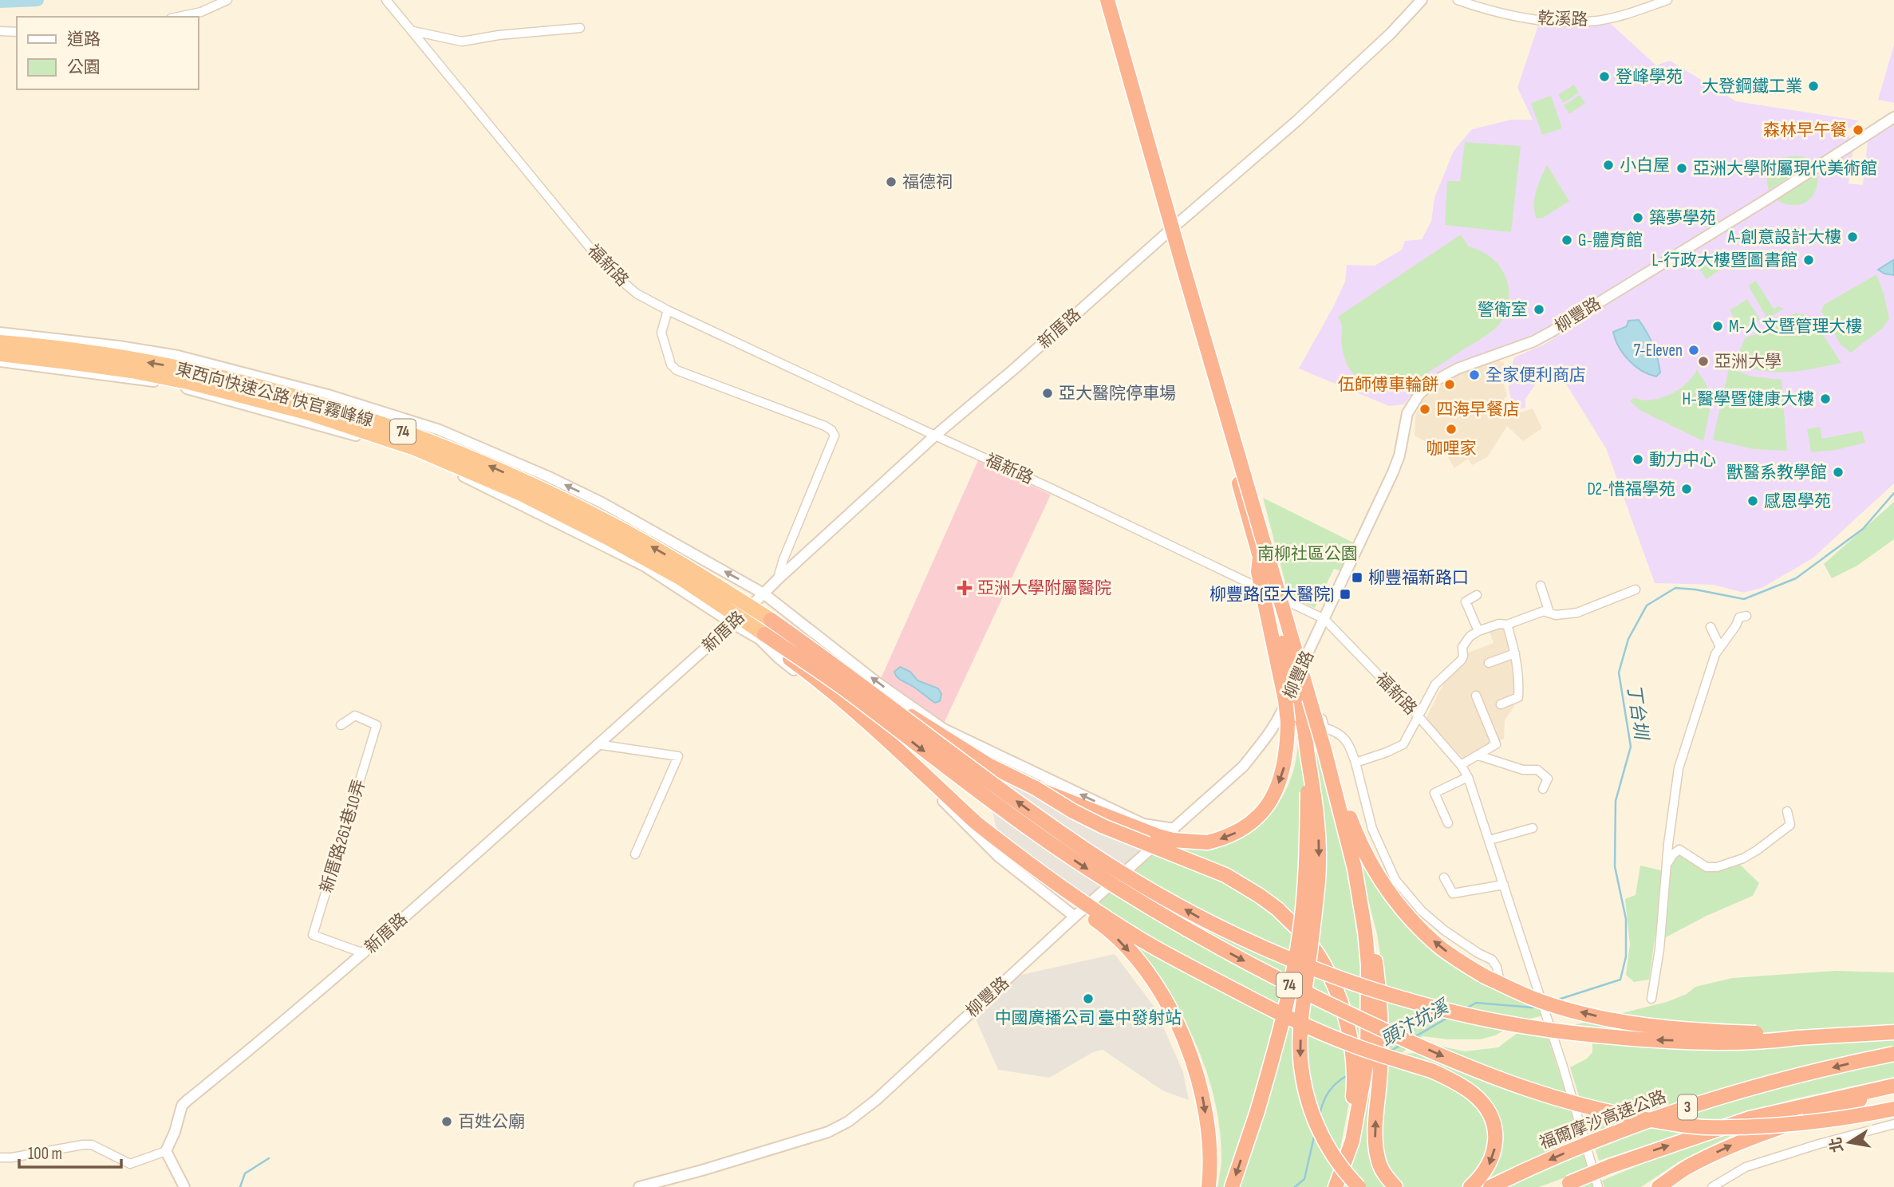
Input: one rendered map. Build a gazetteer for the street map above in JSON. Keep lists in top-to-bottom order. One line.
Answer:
{"streets":{"highway":["東西向快速公路 快官霧峰線","74","3","福爾摩沙高速公路"],"street":["乾溪路","福新路","柳豐路","新厝路","新厝路261巷10弄"]},"crossings":[["福新路","柳豐路"],["福新路","新厝路"],["新厝路","新厝路261巷10弄"],["東西向快速公路 快官霧峰線","74"]],"water":["丁台圳","頭汴坑溪"],"parks":["南柳社區公園"],"places":{"other":["登峰學苑","大登鋼鐵工業","森林早午餐","小白屋","亞洲大學附屬現代美術館","福德祠","築夢學苑","A-創意設計大樓","G-體育館","L-行政大樓暨圖書館","警衛室","M-人文暨管理大樓","7-Eleven","亞洲大學","全家便利商店","伍師傅車輪餅","亞大醫院停車場","H-醫學暨健康大樓","四海早餐店","咖哩家","動力中心","獸醫系教學館","D2-惜福學苑","感恩學苑","中國廣播公司 臺中發射站","百姓公廟"],"transit":["柳豐福新路口","柳豐路(亞大醫院)"],"health":["亞洲大學附屬醫院"]},"legend":["道路","公園"],"scale_bar":"100 m","north":"left"}
